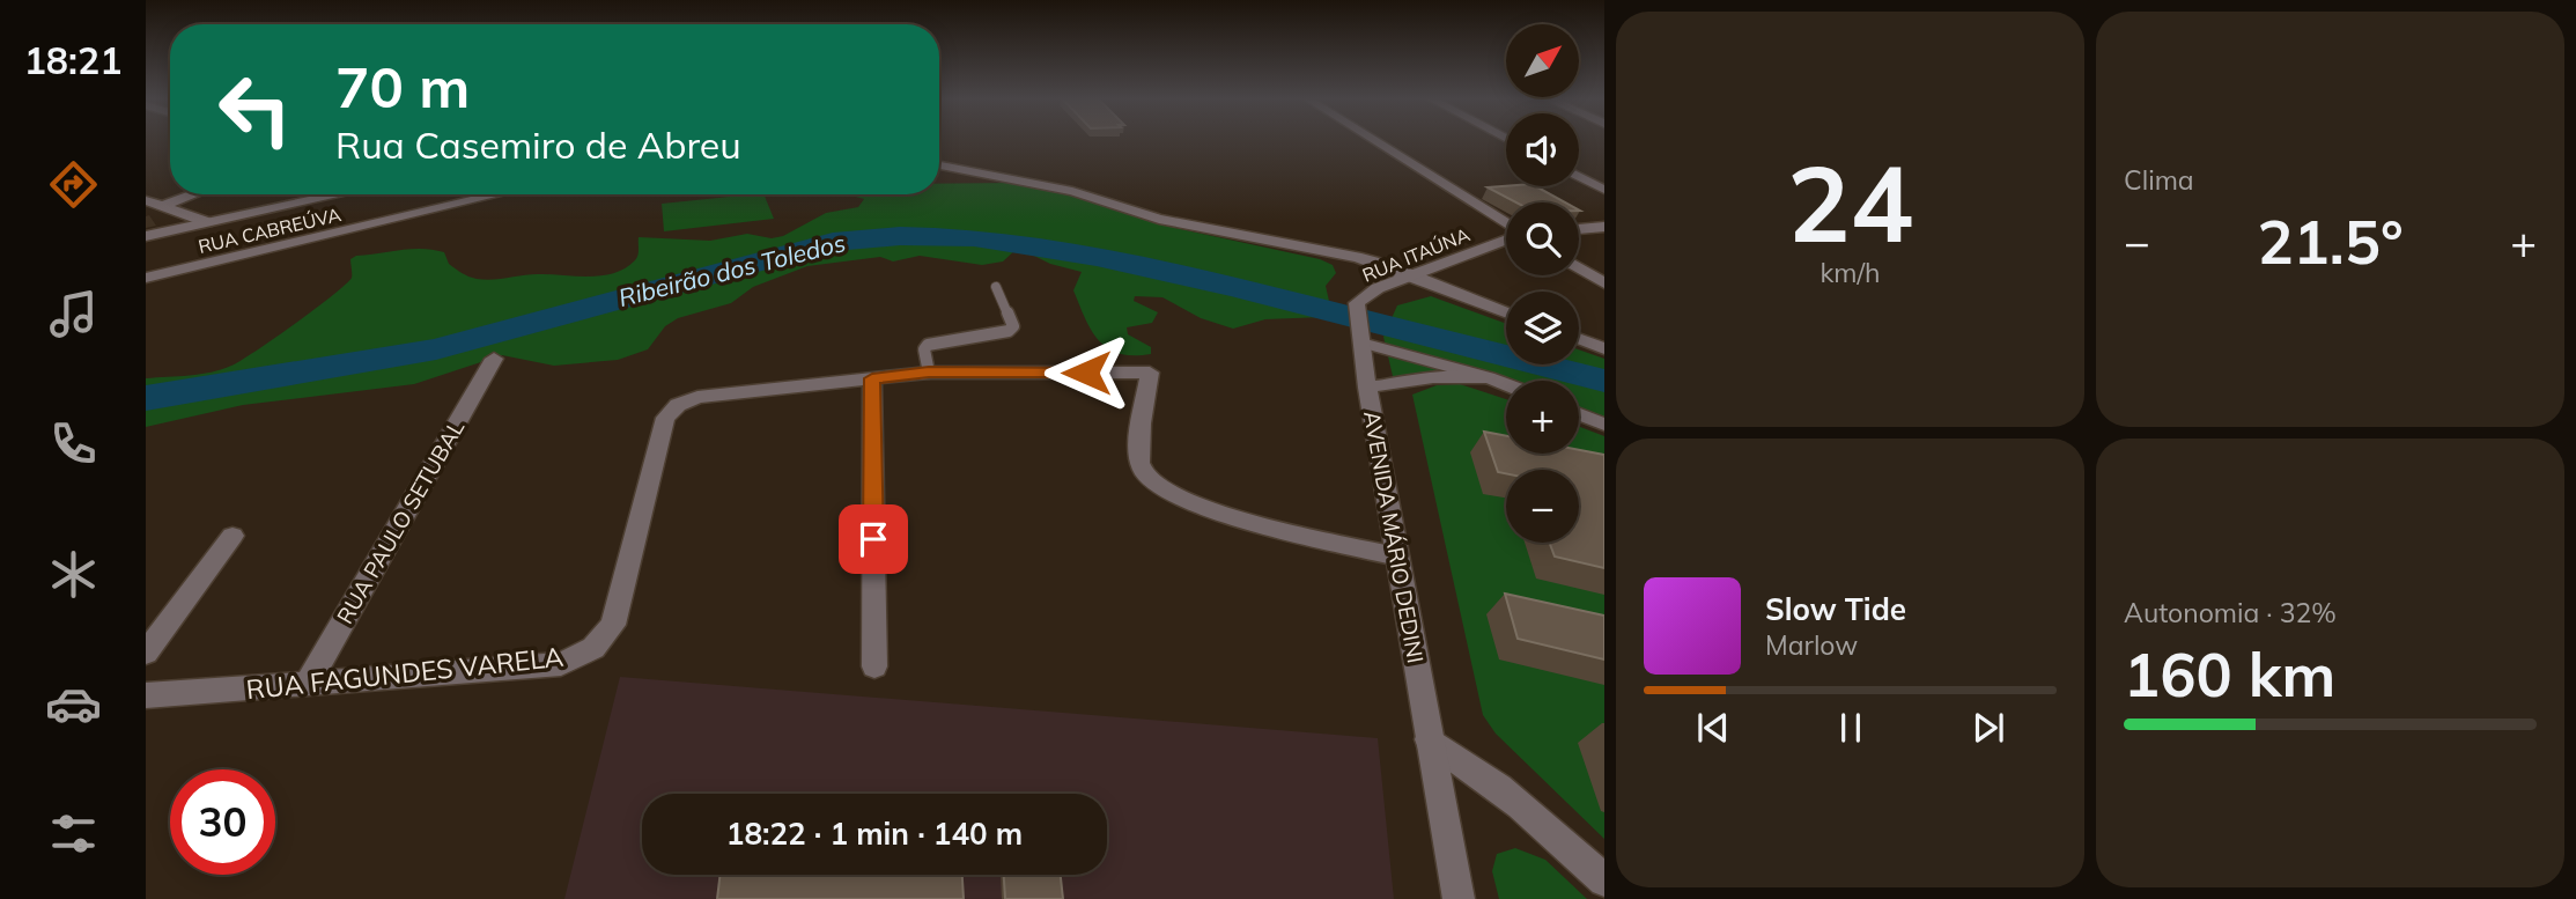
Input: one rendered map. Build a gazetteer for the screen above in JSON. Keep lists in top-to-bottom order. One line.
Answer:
{"streets":{"street":["RUA CABREÚVA","RUA ITAÚNA","RUA PAULO SETUBAL","AVENIDA MÁRIO DEDINI","RUA FAGUNDES VARELA"]},"crossings":[["RUA ITAÚNA","AVENIDA MÁRIO DEDINI"],["RUA PAULO SETUBAL","RUA FAGUNDES VARELA"]],"water":["Ribeirão dos Toledos"],"north":"top right","page":{"tabs":"18:21","tile":[["24","km/h"],"Clima",["Autonomia · 32%","160 km"]],"map_buttons":["+","−"],"turn":["70 m","Rua Casemiro de Abreu"],"heat":["−","21.5°","+"],"song":["Slow Tide","Marlow"],"limit":"30","trip":"18:22 · 1 min · 140 m"}}
